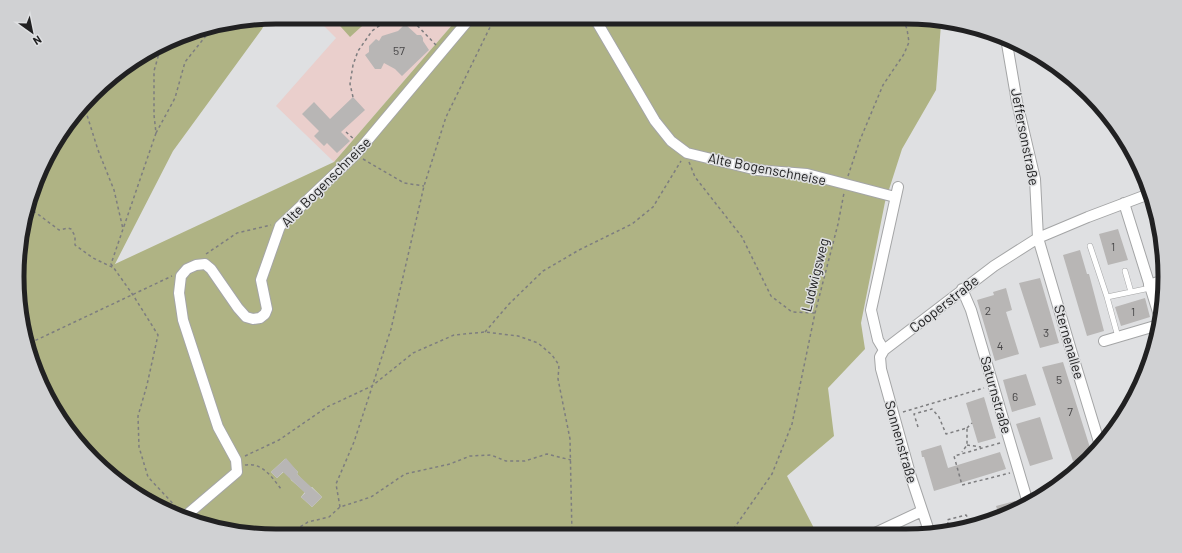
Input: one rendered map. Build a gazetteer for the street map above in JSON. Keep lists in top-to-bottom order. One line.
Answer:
{"streets":{"street":["Jeffersonstraße","Alte Bogenschneise","Cooperstraße","Sternenallee","Saturnstraße","Sonnenstraße"],"path":["Ludwigsweg"]},"crossings":[["Jeffersonstraße","Cooperstraße"],["Jeffersonstraße","Sternenallee"],["Alte Bogenschneise","Ludwigsweg"],["Cooperstraße","Sternenallee"],["Cooperstraße","Saturnstraße"],["Cooperstraße","Sonnenstraße"]],"house_numbers":["57","1","2","1","3","4","5","6","7"],"north":"bottom right"}
